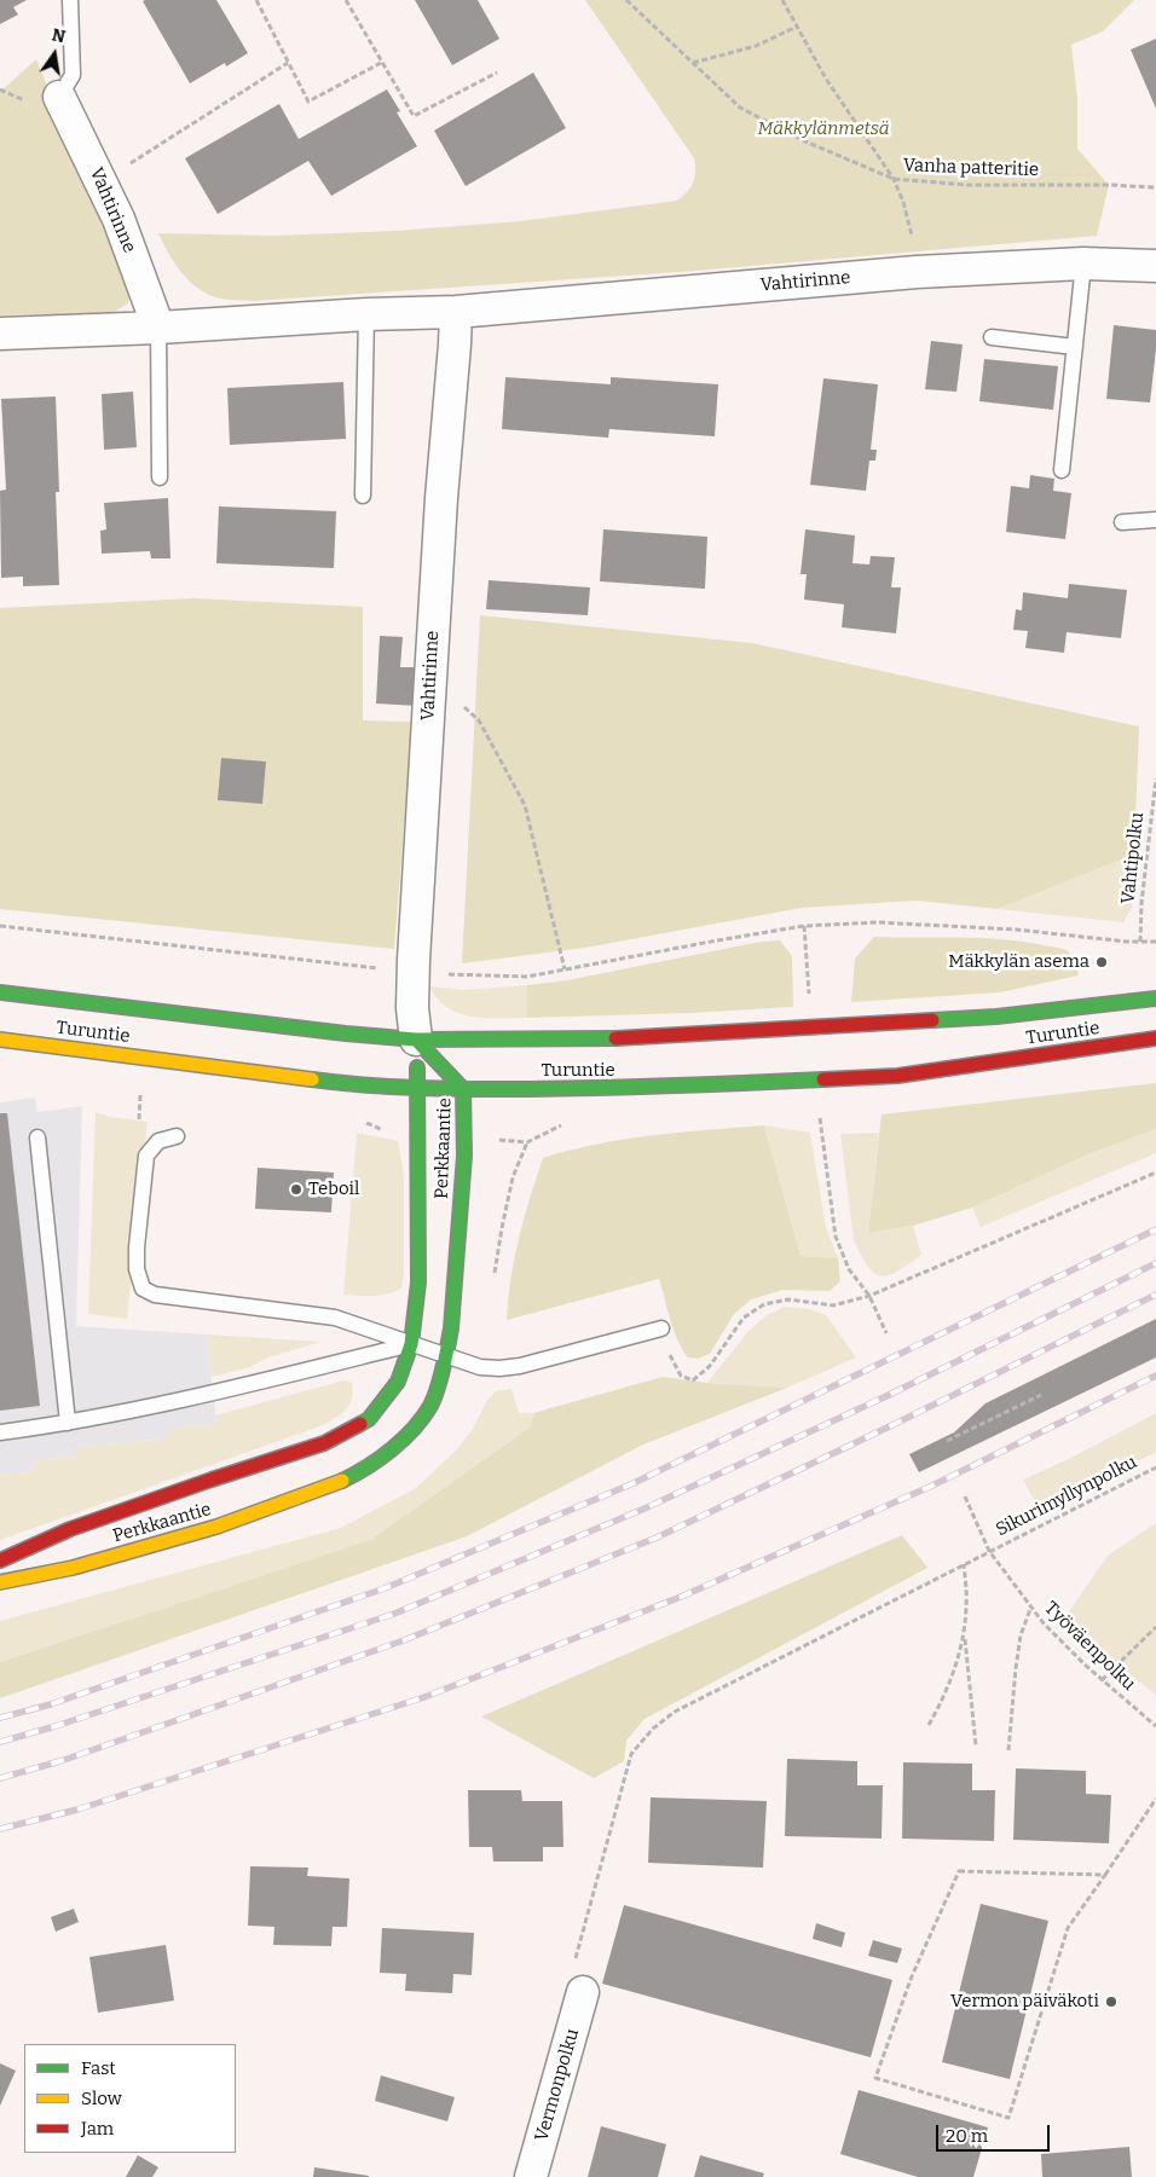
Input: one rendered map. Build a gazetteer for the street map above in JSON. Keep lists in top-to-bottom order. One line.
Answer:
{"streets":{"main road":["Turuntie","Perkkaantie"],"street":["Vahtirinne","Vermonpolku"],"path":["Vanha patteritie","Vahtipolku","Sikurimyllynpolku","Työväenpolku"]},"crossings":[["Vahtirinne","Turuntie"],["Vahtirinne","Perkkaantie"],["Turuntie","Perkkaantie"],["Sikurimyllynpolku","Työväenpolku"]],"parks":["Mäkkylänmetsä"],"places":["Mäkkylän asema","Teboil","Vermon päiväkoti"],"legend":["Fast","Slow","Jam"],"scale_bar":"20 m","north":"top"}
